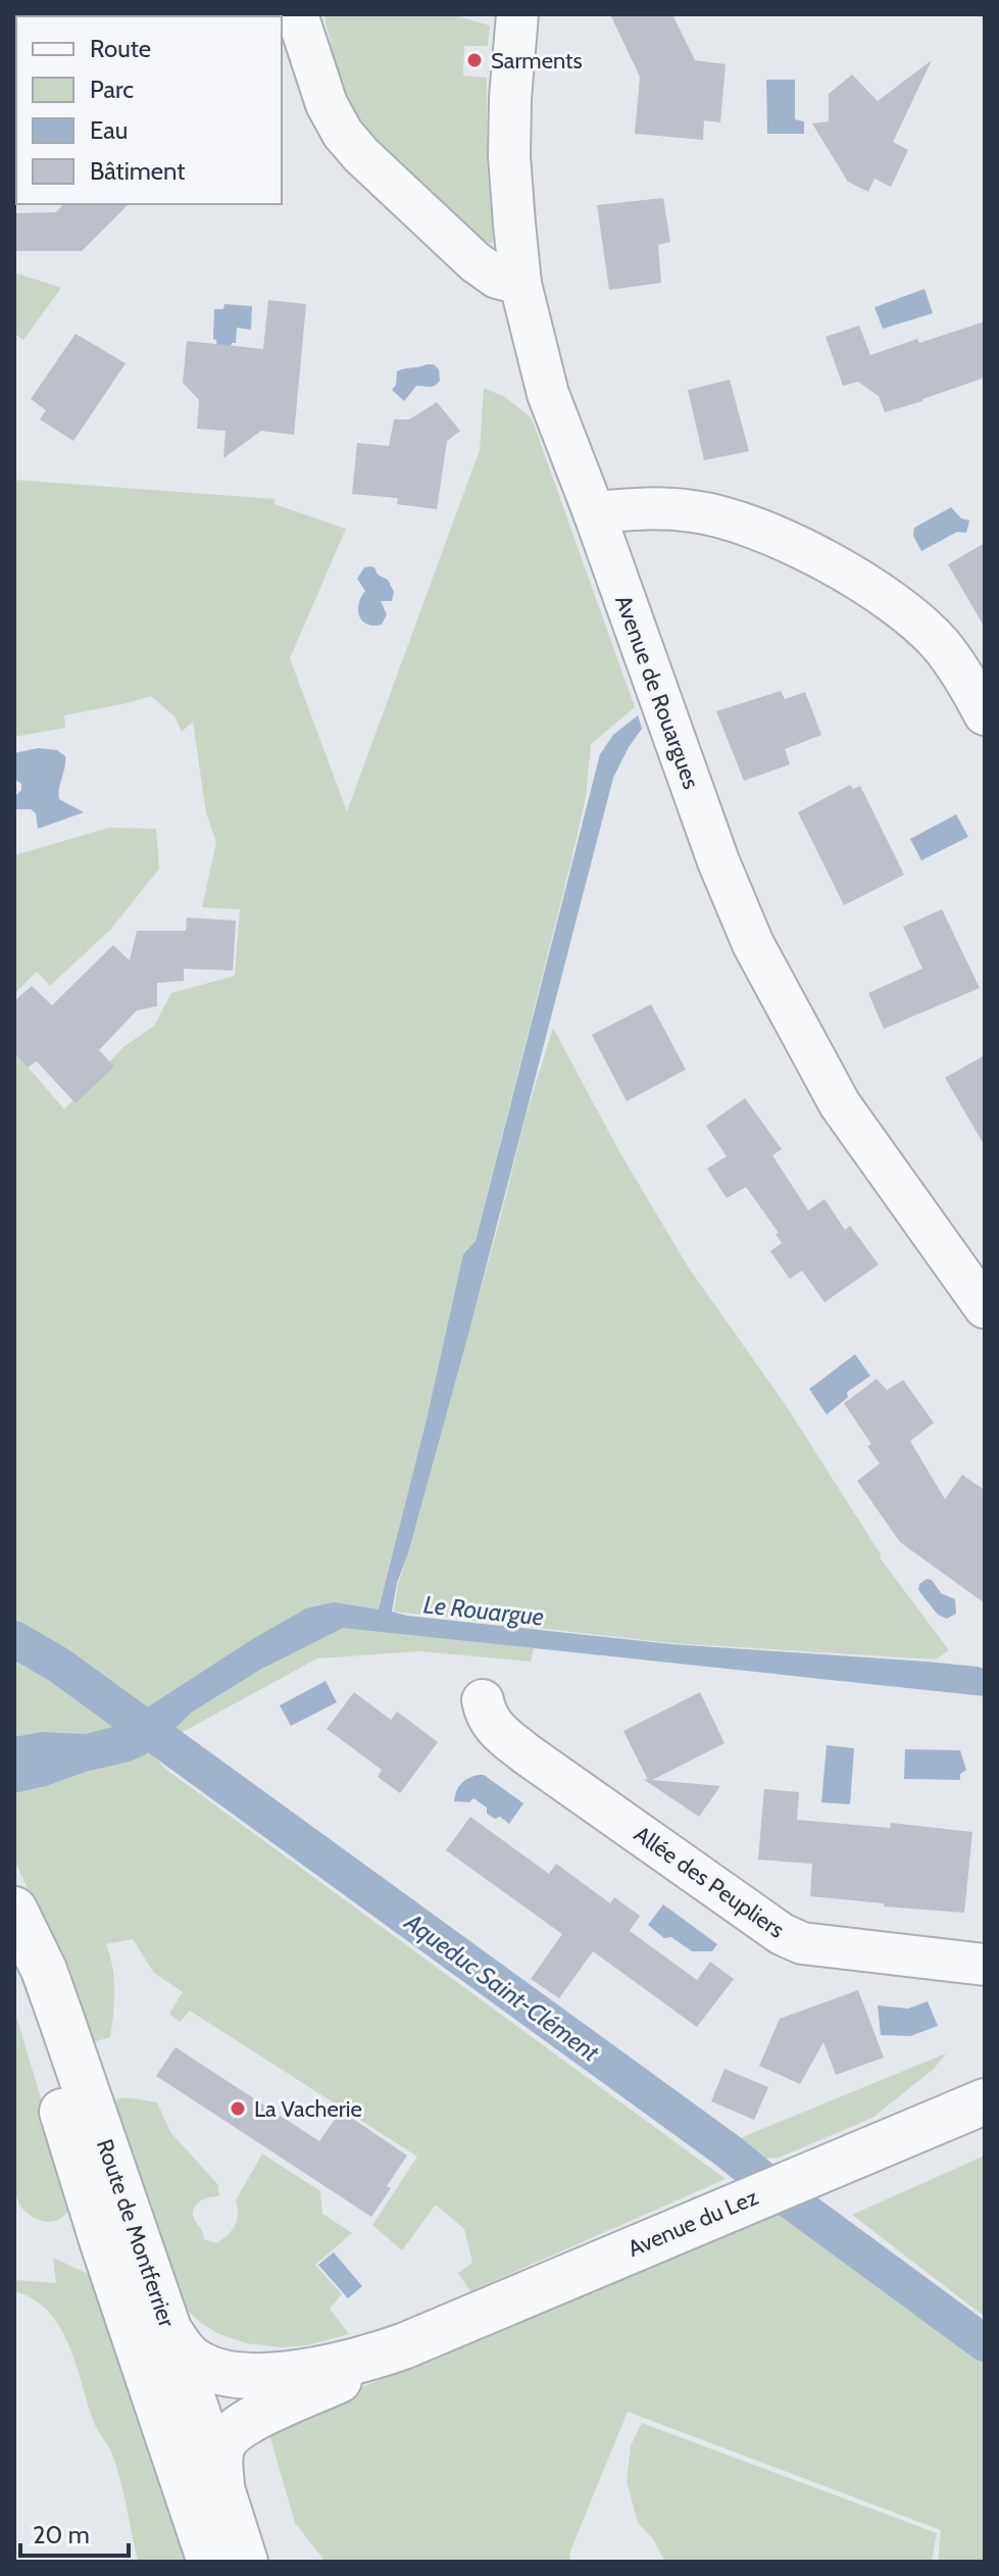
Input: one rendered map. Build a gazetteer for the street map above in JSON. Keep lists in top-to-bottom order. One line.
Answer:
{"streets":{"street":["Avenue de Rouargues","Allée des Peupliers","Avenue du Lez","Route de Montferrier"]},"crossings":[["Avenue du Lez","Route de Montferrier"]],"water":["Le Rouargue","Aqueduc Saint-Clément"],"places":["Sarments","La Vacherie"],"legend":["Route","Parc","Eau","Bâtiment"],"scale_bar":"20 m"}
